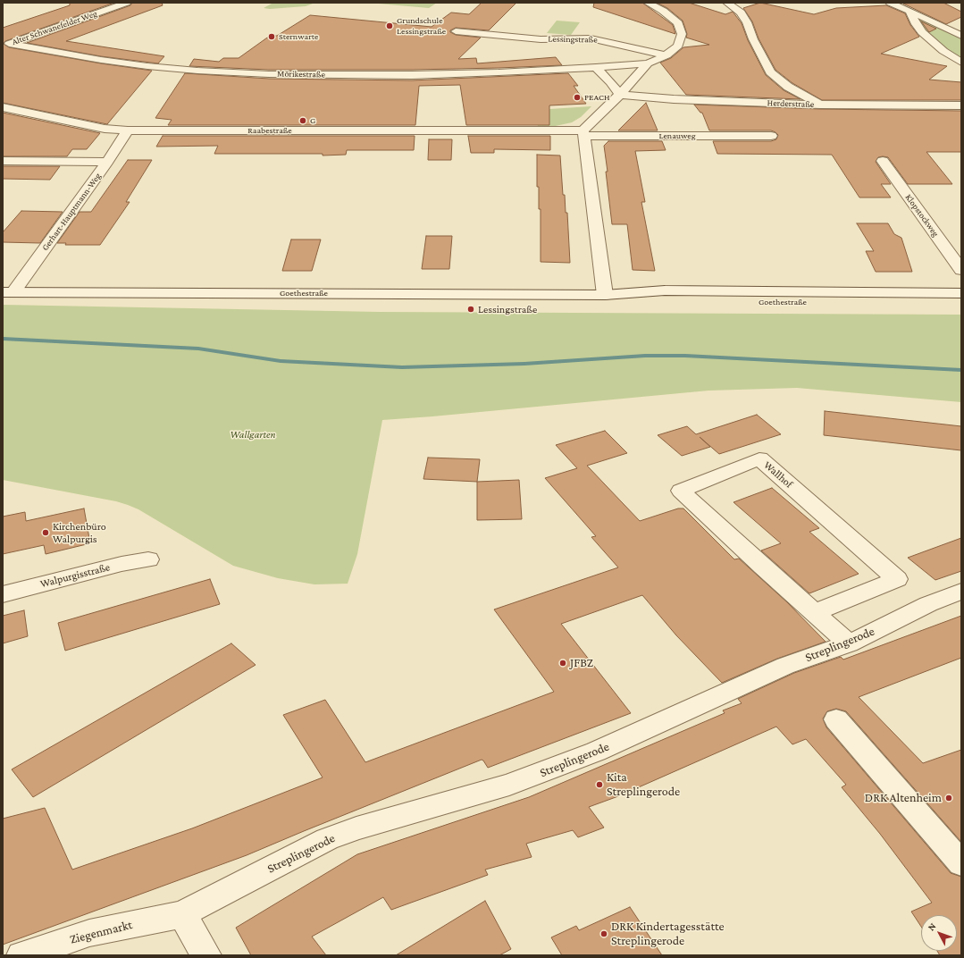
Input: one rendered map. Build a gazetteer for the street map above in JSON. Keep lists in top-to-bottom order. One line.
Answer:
{"streets":{"street":["Alter Schwanefelder Weg","Lessingstraße","Mörikestraße","Herderstraße","Raabestraße","Lenauweg","Gerhart-Hauptmann-Weg","Klopstockweg","Goethestraße","Wallhof","Walpurgisstraße","Streplingerode","Ziegenmarkt"]},"crossings":[["Alter Schwanefelder Weg","Mörikestraße"],["Raabestraße","Lenauweg"],["Raabestraße","Gerhart-Hauptmann-Weg"],["Gerhart-Hauptmann-Weg","Goethestraße"],["Wallhof","Streplingerode"],["Streplingerode","Ziegenmarkt"]],"parks":["Wallgarten"],"places":["Grundschule Lessingstraße","Sternwarte","PEACH","G","Lessingstraße","Kirchenbüro Walpurgis","JFBZ","Kita Streplingerode","DRK Altenheim","DRK Kindertagesstätte Streplingerode"],"north":"top left"}
